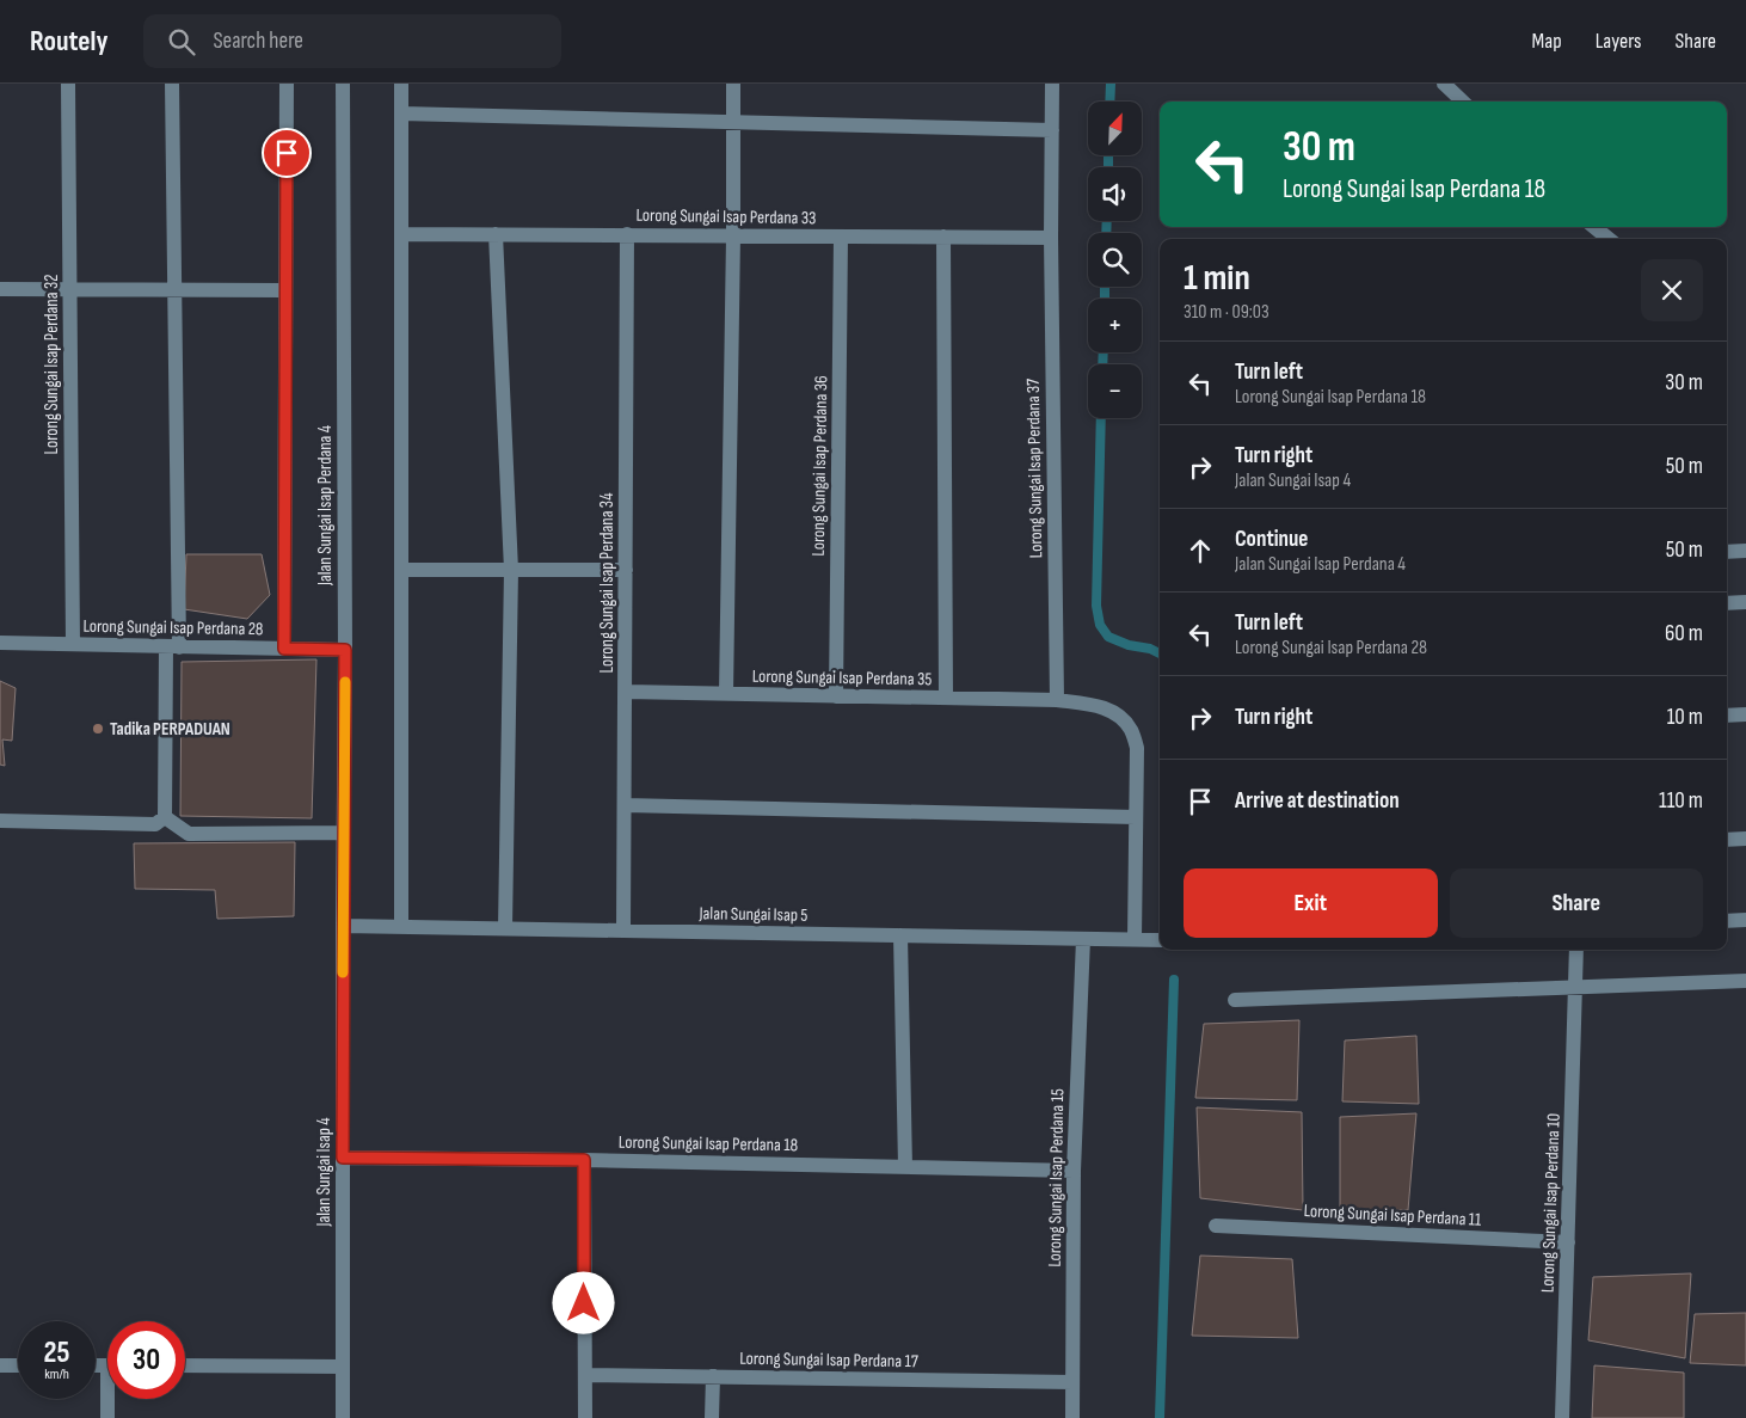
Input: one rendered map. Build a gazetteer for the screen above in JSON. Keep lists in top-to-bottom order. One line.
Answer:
{"streets":{"street":["Lorong Sungai Isap Perdana 33","Lorong Sungai Isap Perdana 32","Lorong Sungai Isap Perdana 36","Lorong Sungai Isap Perdana 37","Jalan Sungai Isap Perdana 4","Lorong Sungai Isap Perdana 34","Lorong Sungai Isap Perdana 28","Lorong Sungai Isap Perdana 35","Jalan Sungai Isap 5","Lorong Sungai Isap Perdana 18","Jalan Sungai Isap 4","Lorong Sungai Isap Perdana 15","Lorong Sungai Isap Perdana 10","Lorong Sungai Isap Perdana 11","Lorong Sungai Isap Perdana 17"]},"crossings":[["Lorong Sungai Isap Perdana 33","Lorong Sungai Isap Perdana 36"],["Lorong Sungai Isap Perdana 33","Lorong Sungai Isap Perdana 37"],["Lorong Sungai Isap Perdana 33","Lorong Sungai Isap Perdana 34"],["Lorong Sungai Isap Perdana 32","Lorong Sungai Isap Perdana 28"],["Lorong Sungai Isap Perdana 36","Lorong Sungai Isap Perdana 35"],["Lorong Sungai Isap Perdana 37","Lorong Sungai Isap Perdana 35"],["Jalan Sungai Isap Perdana 4","Lorong Sungai Isap Perdana 28"],["Jalan Sungai Isap Perdana 4","Jalan Sungai Isap 5"],["Jalan Sungai Isap Perdana 4","Jalan Sungai Isap 4"],["Lorong Sungai Isap Perdana 34","Lorong Sungai Isap Perdana 35"],["Lorong Sungai Isap Perdana 34","Jalan Sungai Isap 5"],["Lorong Sungai Isap Perdana 35","Jalan Sungai Isap 5"],["Jalan Sungai Isap 5","Jalan Sungai Isap 4"],["Jalan Sungai Isap 5","Lorong Sungai Isap Perdana 15"],["Lorong Sungai Isap Perdana 18","Jalan Sungai Isap 4"],["Lorong Sungai Isap Perdana 18","Lorong Sungai Isap Perdana 15"],["Lorong Sungai Isap Perdana 15","Lorong Sungai Isap Perdana 17"],["Lorong Sungai Isap Perdana 10","Lorong Sungai Isap Perdana 11"]],"places":["Tadika PERPADUAN"],"north":"top right","page":{"header":"Routely","search":"Search here","nav":["Map","Layers","Share"],"map_buttons":["+","−"],"turn":["30 m","Lorong Sungai Isap Perdana 18"],"heading":["1 min","310 m · 09:03"],"list":[{"name":"Turn left","note":"Lorong Sungai Isap Perdana 18","value":"30 m"},{"name":"Turn right","note":"Jalan Sungai Isap 4","value":"50 m"},{"name":"Continue","note":"Jalan Sungai Isap Perdana 4","value":"50 m"},{"name":"Turn left","note":"Lorong Sungai Isap Perdana 28","value":"60 m"},{"name":"Turn right","value":"10 m"},{"name":"Arrive at destination","value":"110 m"}],"buttons":["Exit","Share"],"speed":"25 km/h","limit":"30"}}
